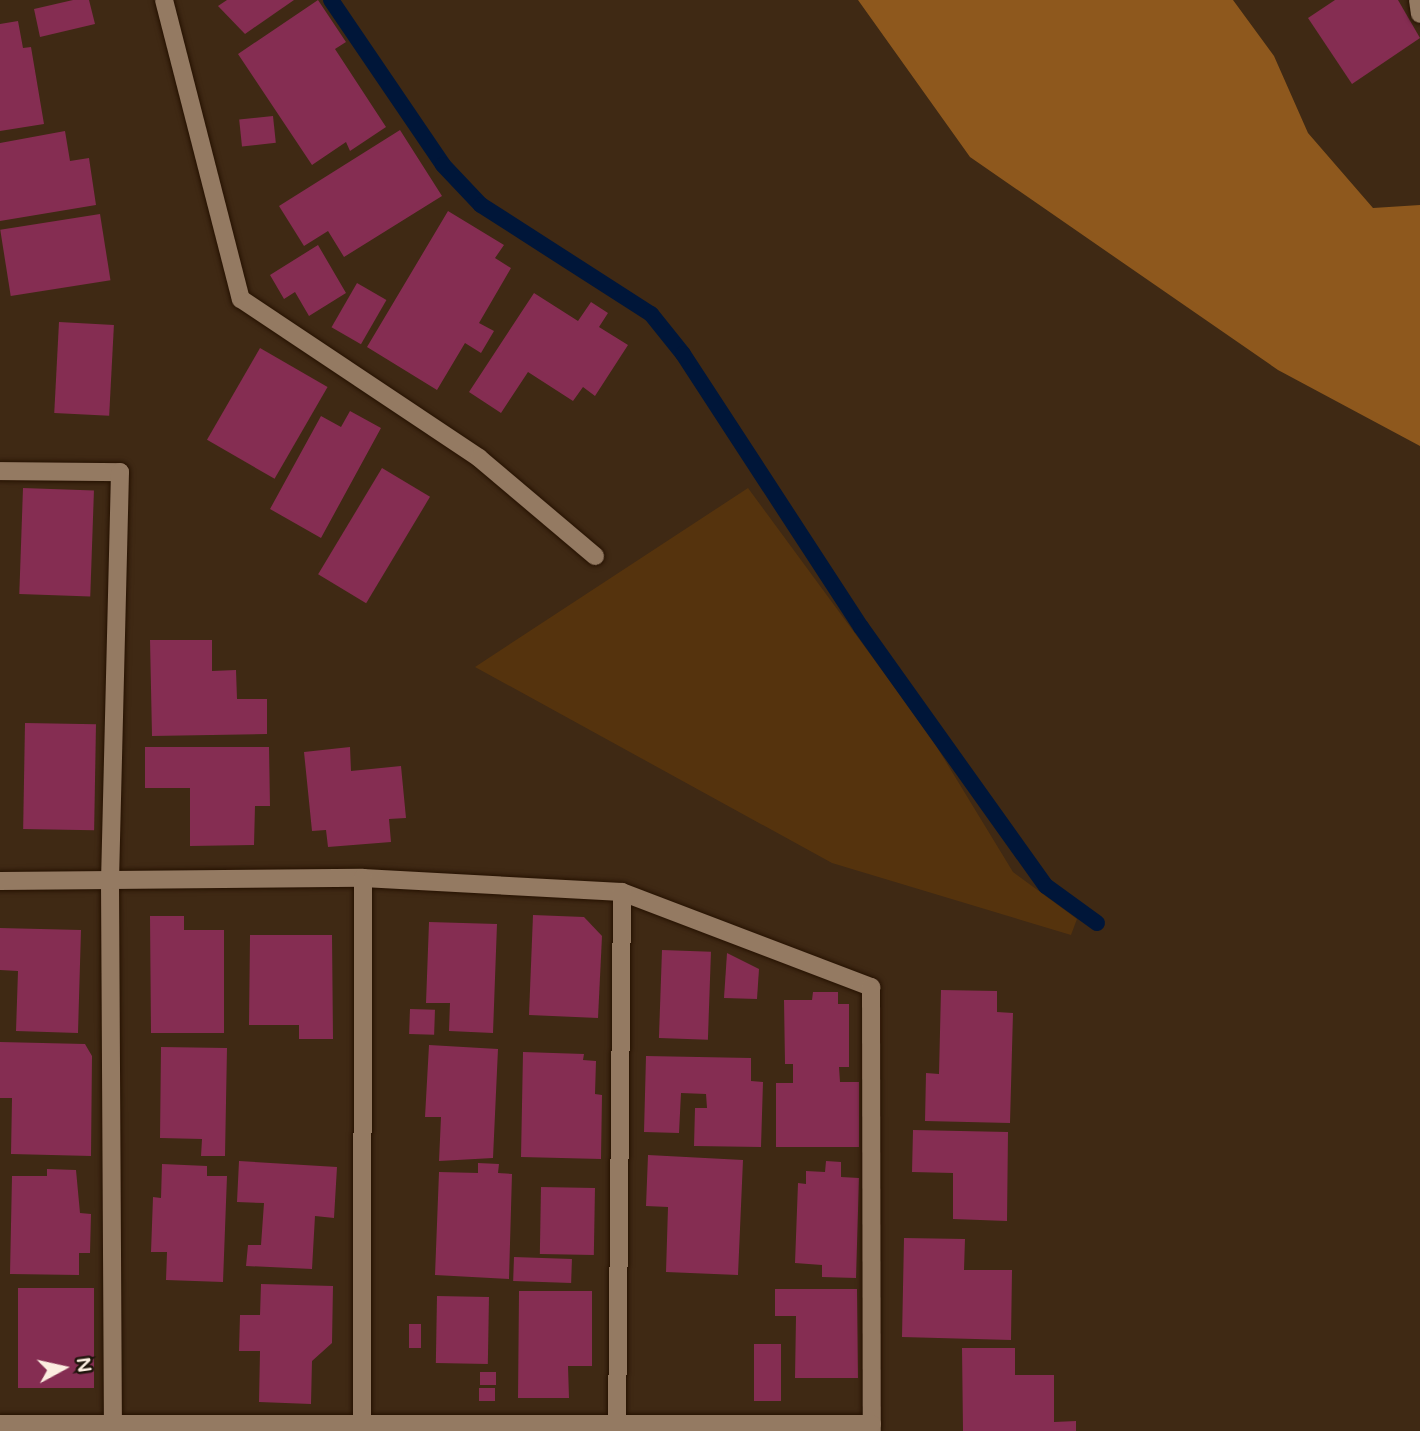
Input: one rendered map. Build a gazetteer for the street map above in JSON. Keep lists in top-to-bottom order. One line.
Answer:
{"north":"right"}
